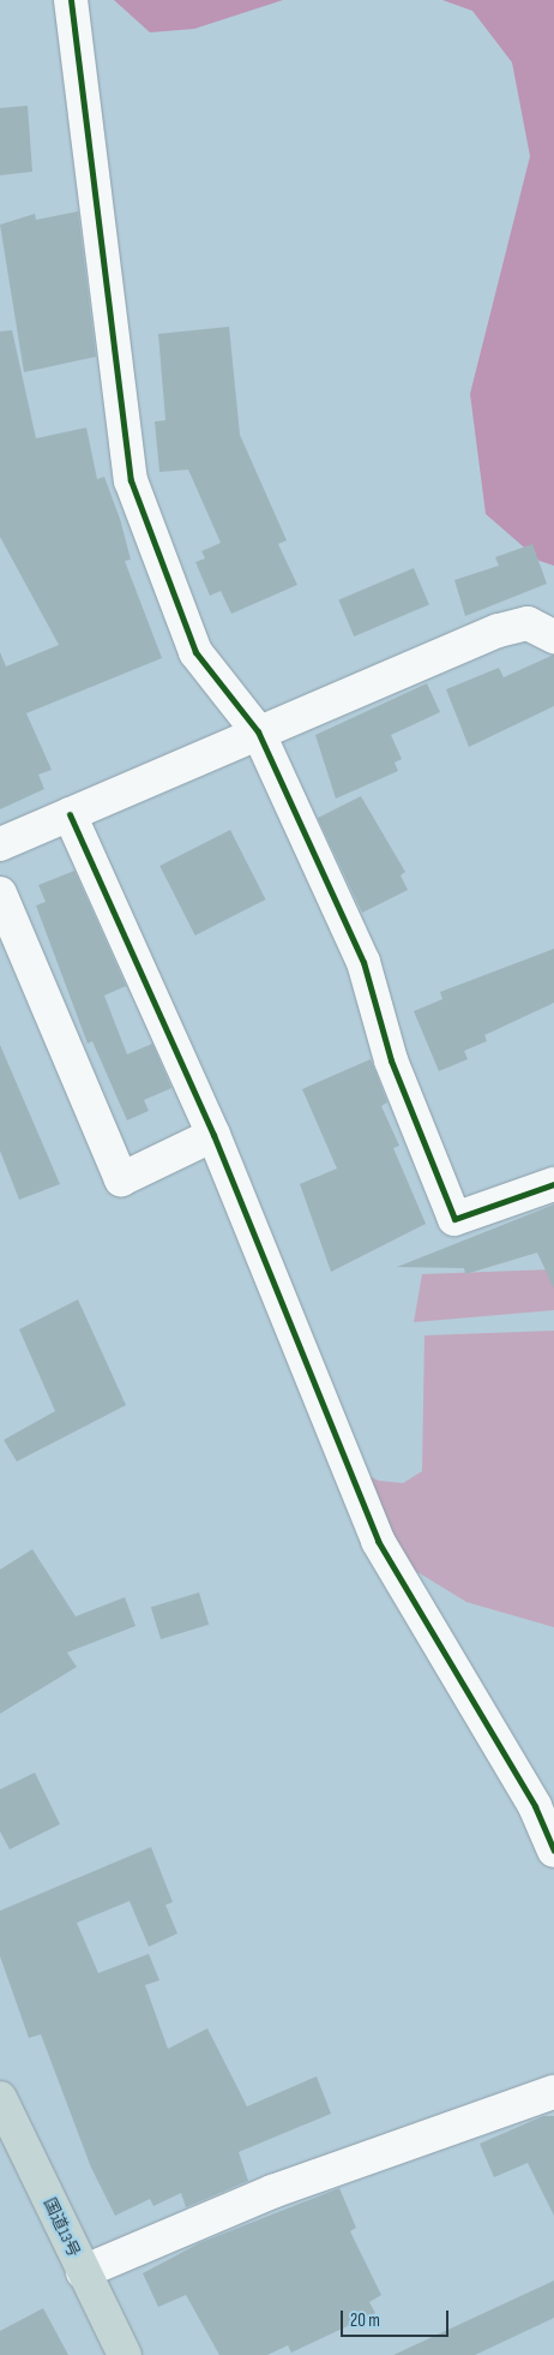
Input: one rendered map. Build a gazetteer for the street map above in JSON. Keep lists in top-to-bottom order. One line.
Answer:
{"streets":{"highway":["国道13号"]},"scale_bar":"20 m"}
